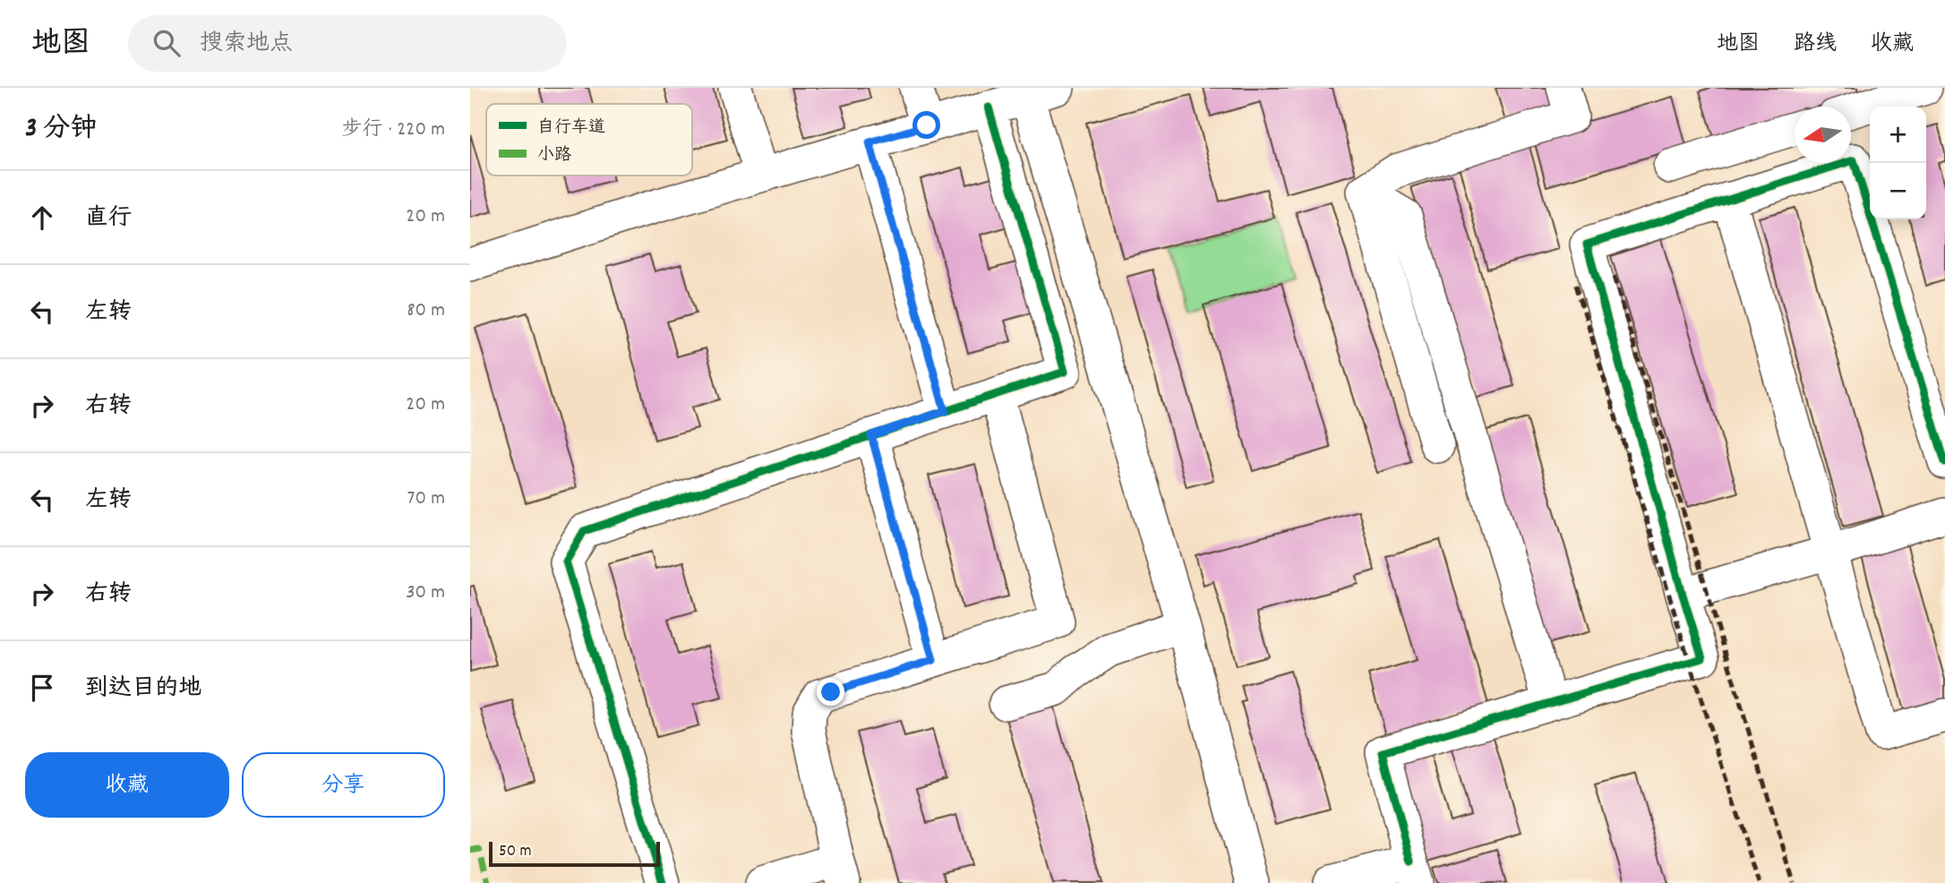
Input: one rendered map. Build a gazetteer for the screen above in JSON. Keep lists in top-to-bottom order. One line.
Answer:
{"legend":["自行车道","小路"],"scale_bar":"50 m","north":"left","page":{"header":"地图","search":"搜索地点","nav":["地图","路线","收藏"],"heading":["3 分钟","步行 · 220 m"],"map_buttons":["+","−"],"list":[["直行","20 m"],["左转","80 m"],["右转","20 m"],["左转","70 m"],["右转","30 m"],"到达目的地"],"buttons":["收藏","分享"],"scale":"50 m"}}
